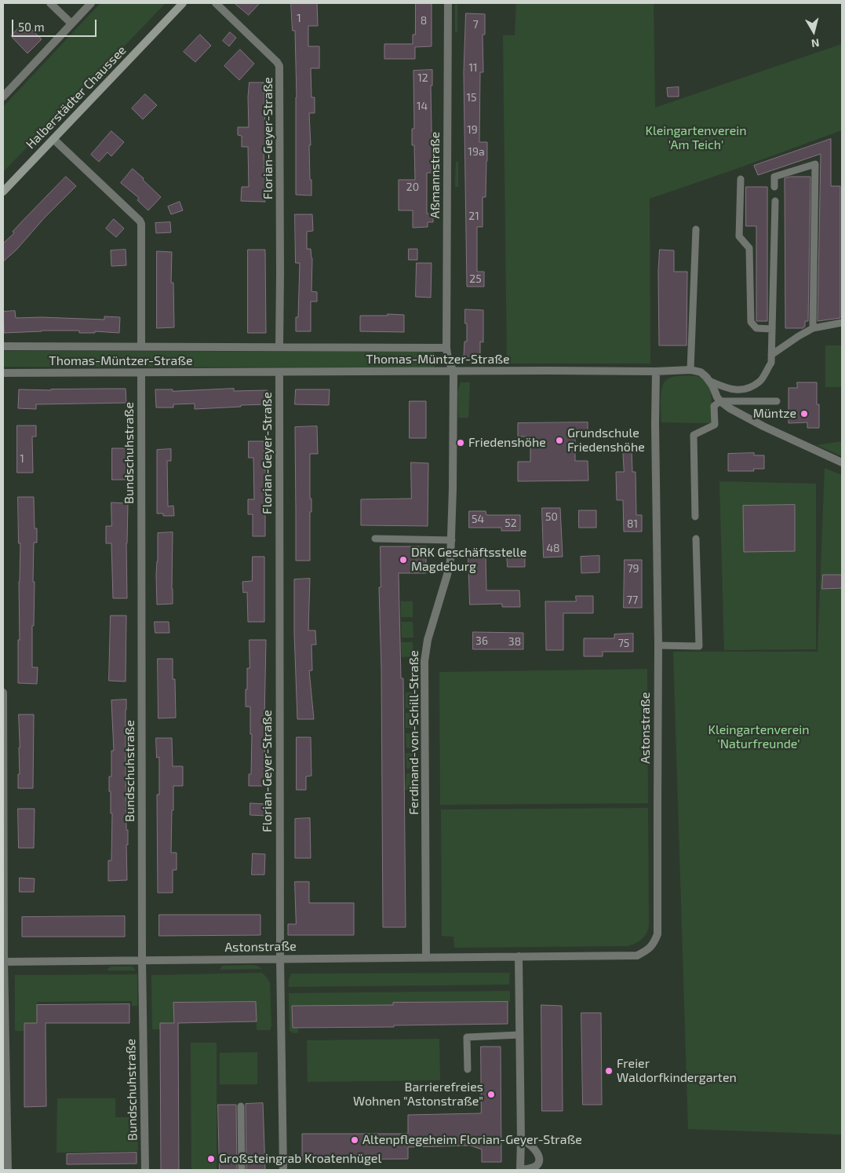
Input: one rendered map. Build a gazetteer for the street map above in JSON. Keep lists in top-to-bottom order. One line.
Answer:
{"streets":{"main road":["Halberstädter Chaussee"],"street":["Florian-Geyer-Straße","Aßmannstraße","Thomas-Müntzer-Straße","Bundschuhstraße","Astonstraße","Ferdinand-von-Schill-Straße"]},"crossings":[["Florian-Geyer-Straße","Thomas-Müntzer-Straße"],["Florian-Geyer-Straße","Astonstraße"],["Aßmannstraße","Thomas-Müntzer-Straße"],["Aßmannstraße","Ferdinand-von-Schill-Straße"],["Thomas-Müntzer-Straße","Bundschuhstraße"],["Thomas-Müntzer-Straße","Astonstraße"],["Thomas-Müntzer-Straße","Ferdinand-von-Schill-Straße"],["Bundschuhstraße","Astonstraße"],["Astonstraße","Ferdinand-von-Schill-Straße"]],"parks":["Kleingartenverein 'Am Teich'","Kleingartenverein 'Naturfreunde'"],"places":["Müntze","Grundschule Friedenshöhe","Friedenshöhe","DRK Geschäftsstelle Magdeburg","Freier Waldorfkindergarten","Barrierefreies Wohnen \"Astonstraße\"","Altenpflegeheim Florian-Geyer-Straße","Großsteingrab Kroatenhügel"],"house_numbers":["1","8","7","11","12","15","14","19","19a","20","21","25","1","50","54","52","81","48","79","77","36","38","75"],"scale_bar":"50 m","north":"bottom"}
